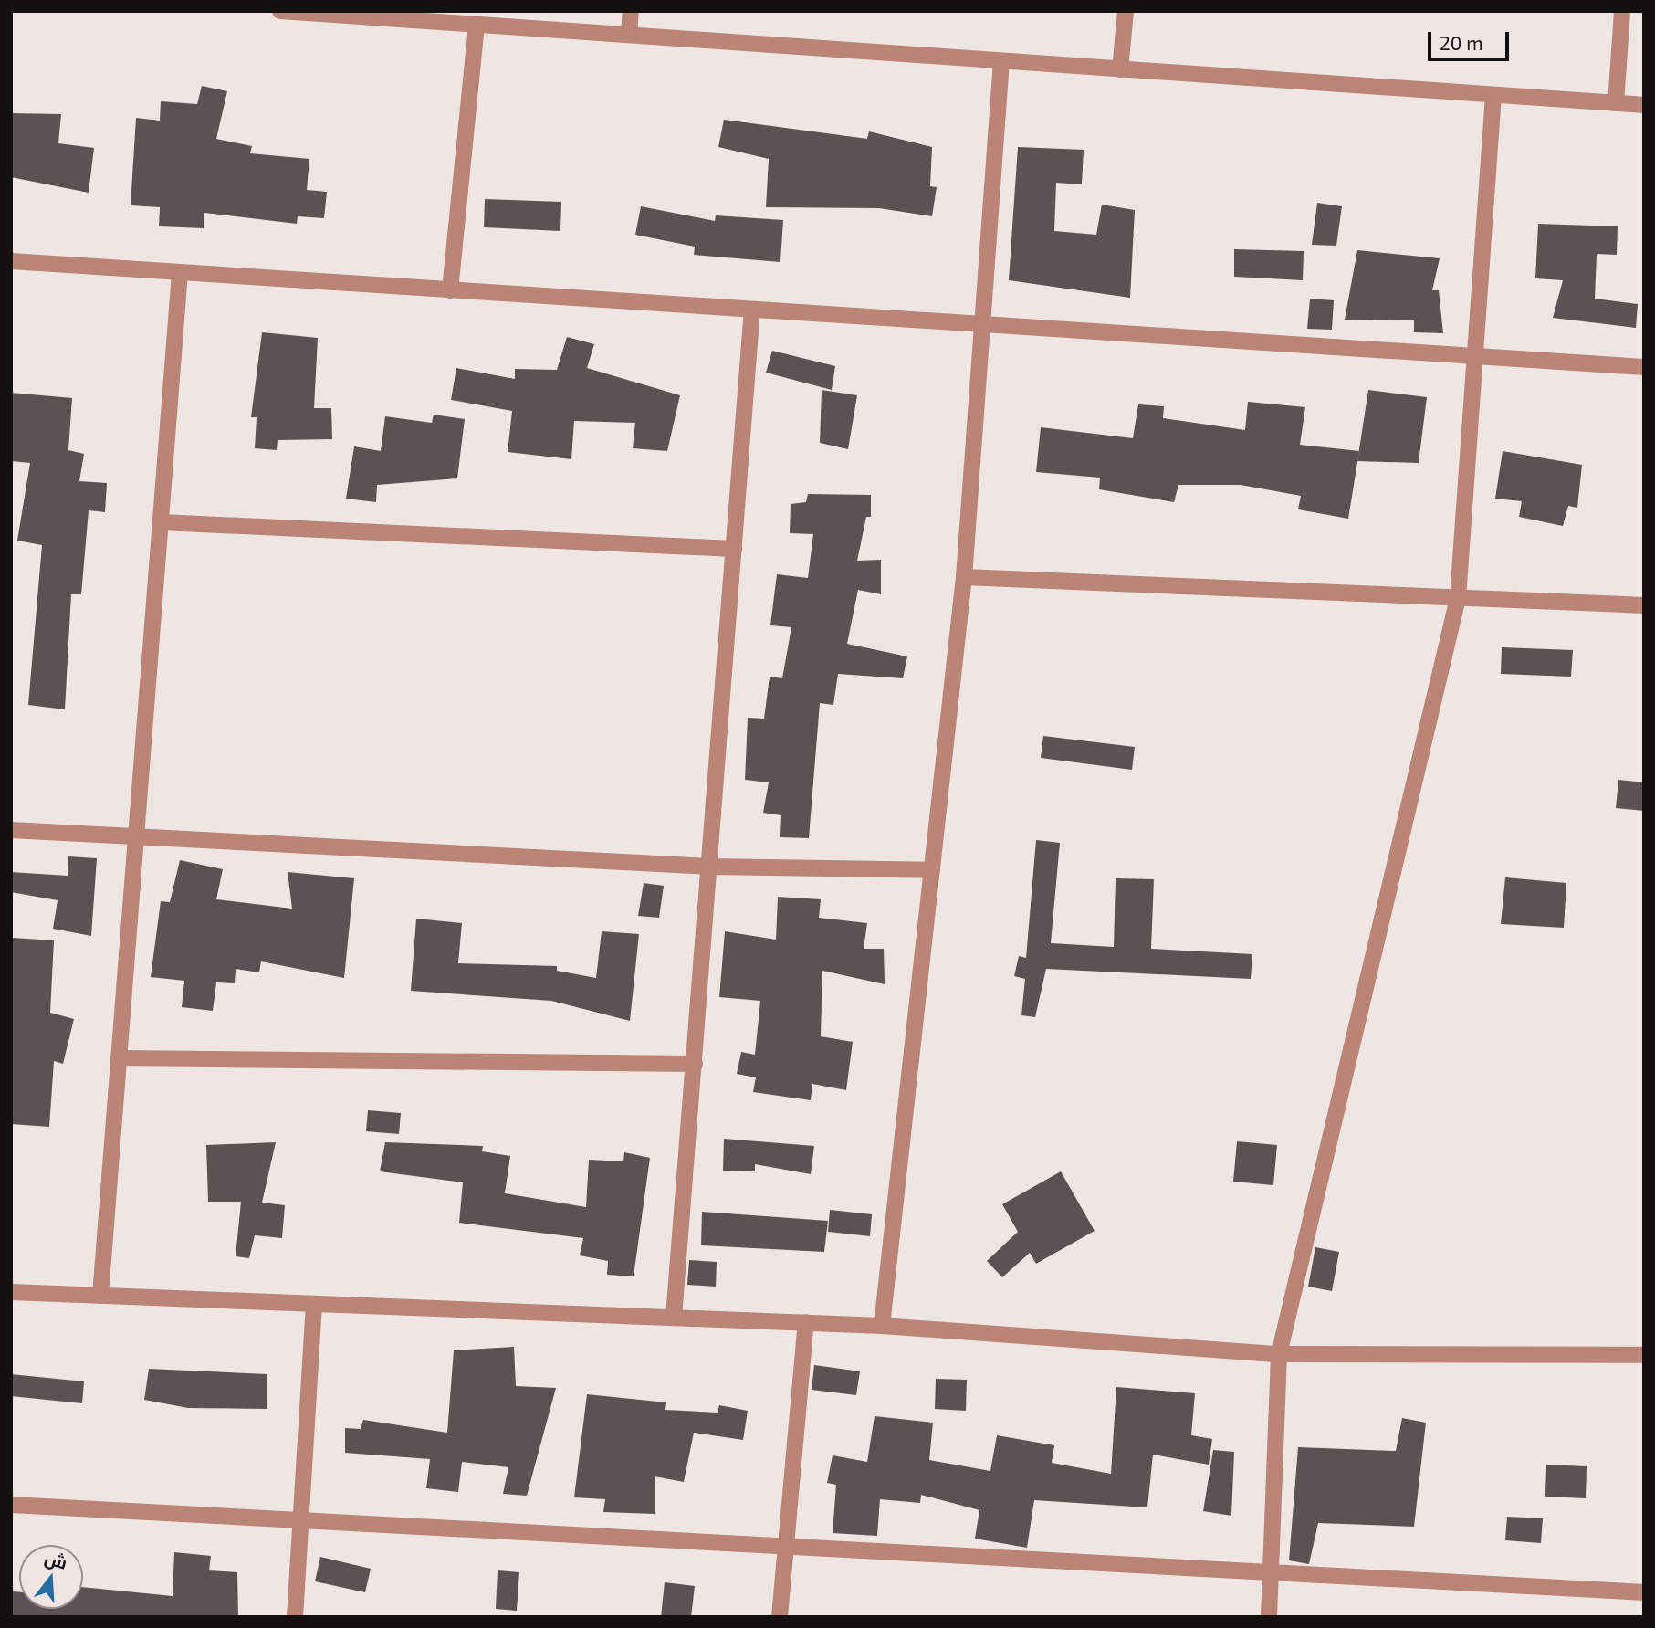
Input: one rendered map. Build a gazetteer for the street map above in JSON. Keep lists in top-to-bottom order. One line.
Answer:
{"scale_bar":"20 m","north":"top"}
